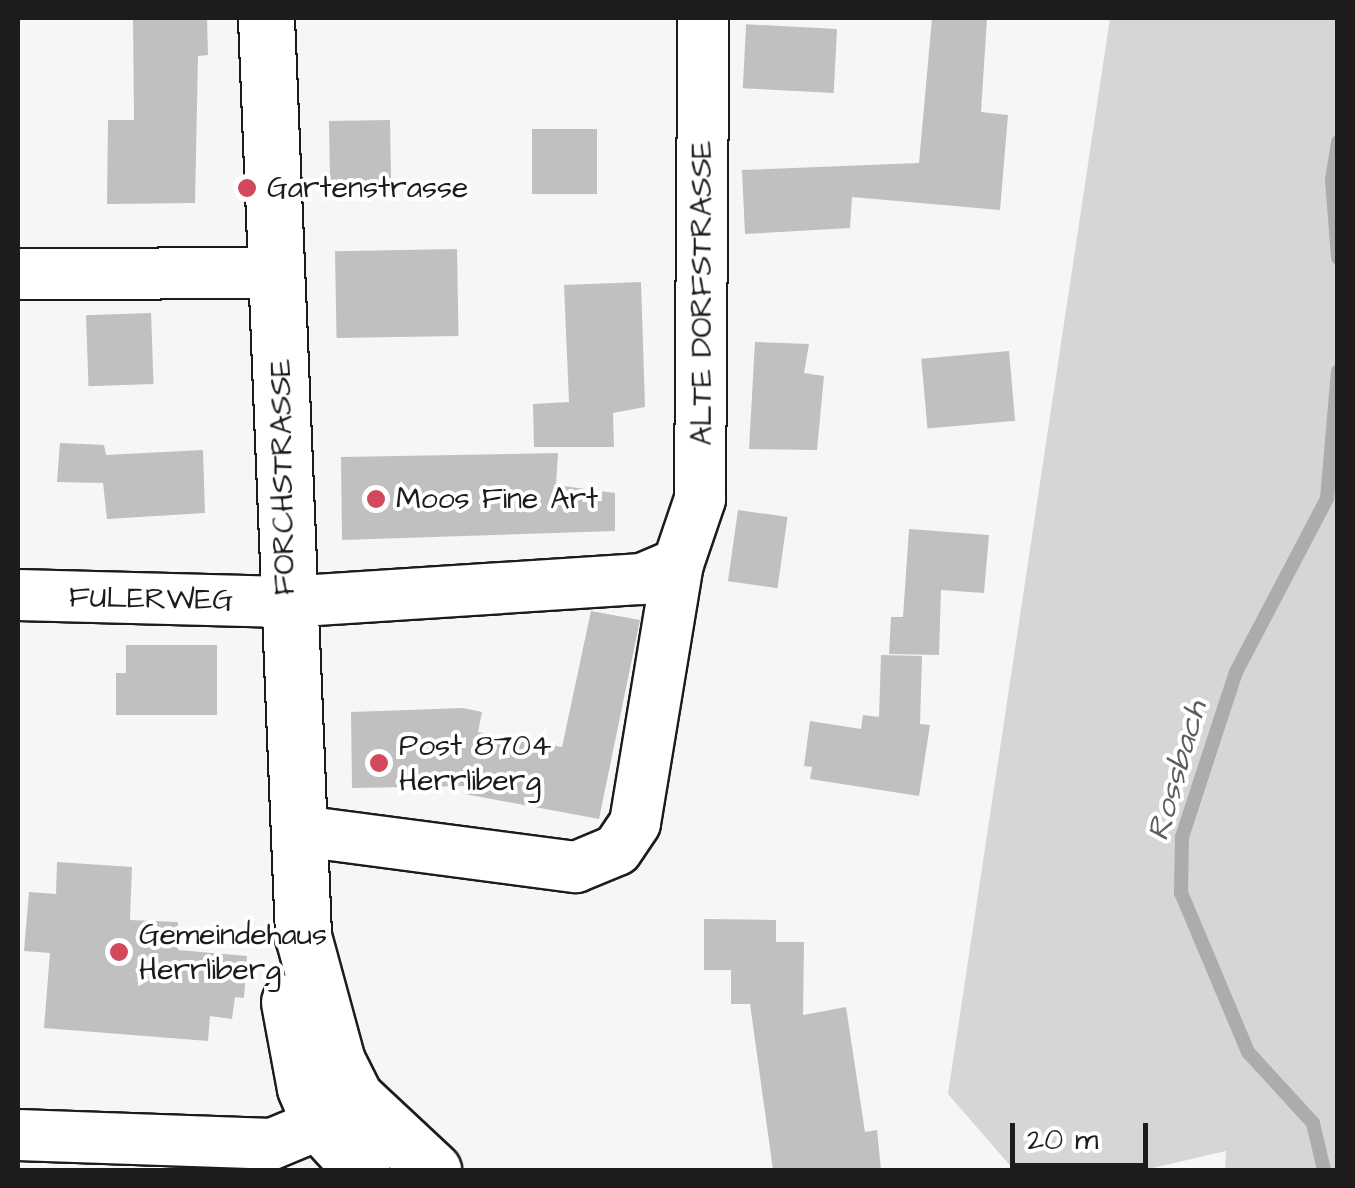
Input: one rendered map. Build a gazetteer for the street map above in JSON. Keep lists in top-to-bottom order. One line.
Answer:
{"streets":{"main road":["FORCHSTRASSE"],"street":["ALTE DORFSTRASSE","FULERWEG"]},"crossings":[["ALTE DORFSTRASSE","FORCHSTRASSE"],["FORCHSTRASSE","FULERWEG"]],"water":["Rossbach"],"places":["Gartenstrasse","Moos Fine Art","Post 8704 Herrliberg","Gemeindehaus Herrliberg"],"scale_bar":"20 m"}
